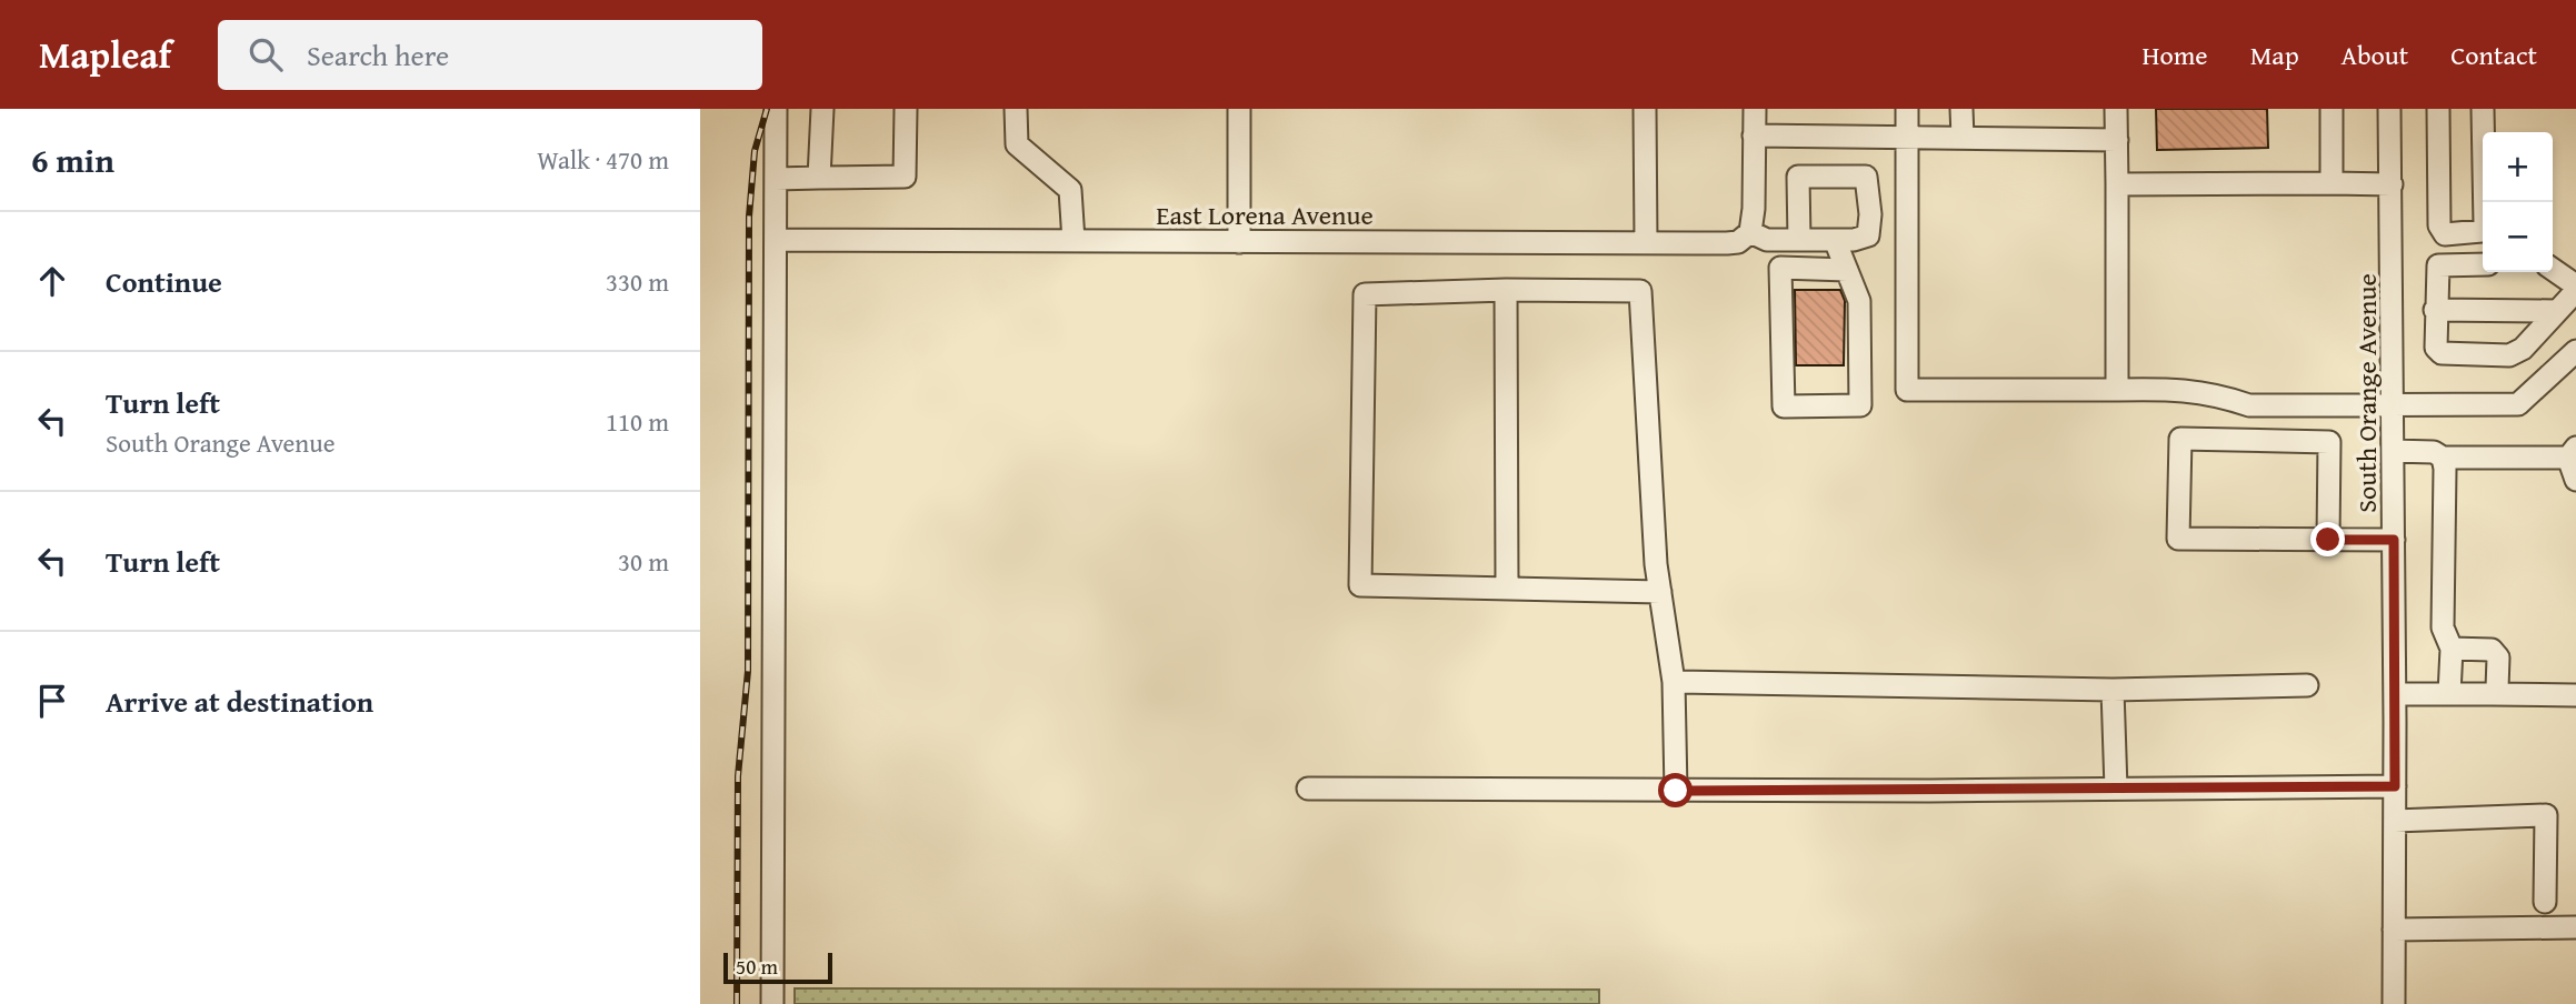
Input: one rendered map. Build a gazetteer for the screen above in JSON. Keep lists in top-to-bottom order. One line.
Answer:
{"streets":{"street":["East Lorena Avenue","South Orange Avenue"]},"scale_bar":"50 m","page":{"header":"Mapleaf","search":"Search here","nav":["Home","Map","About","Contact"],"heading":["6 min","Walk · 470 m"],"map_buttons":["+","−"],"list":[["Continue","330 m"],["Turn left","South Orange Avenue","110 m"],["Turn left","30 m"],"Arrive at destination"],"scale":"50 m"}}
